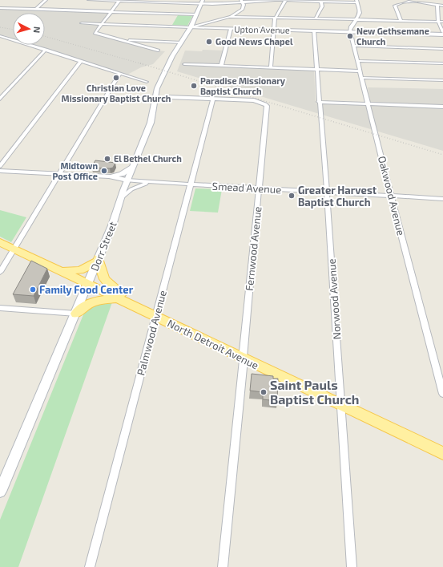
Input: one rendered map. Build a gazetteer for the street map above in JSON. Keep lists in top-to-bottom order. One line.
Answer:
{"streets":{"main road":["Dorr Street","North Detroit Avenue"],"street":["Upton Avenue","Smead Avenue","Oakwood Avenue","Fernwood Avenue","Norwood Avenue","Palmwood Avenue"]},"crossings":[["Upton Avenue","Oakwood Avenue"],["Upton Avenue","Dorr Street"],["Upton Avenue","Norwood Avenue"],["Smead Avenue","Oakwood Avenue"],["Smead Avenue","Dorr Street"],["Smead Avenue","Fernwood Avenue"],["Smead Avenue","Norwood Avenue"],["Smead Avenue","Palmwood Avenue"],["Dorr Street","North Detroit Avenue"],["Fernwood Avenue","Palmwood Avenue"],["Fernwood Avenue","North Detroit Avenue"],["Norwood Avenue","North Detroit Avenue"],["Palmwood Avenue","North Detroit Avenue"]],"places":["New Gethsemane Church","Good News Chapel","Christian Love Missionary Baptist Church","Paradise Missionary Baptist Church","El Bethel Church","Midtown Post Office","Greater Harvest Baptist Church","Family Food Center","Saint Pauls Baptist Church"],"north":"right"}
